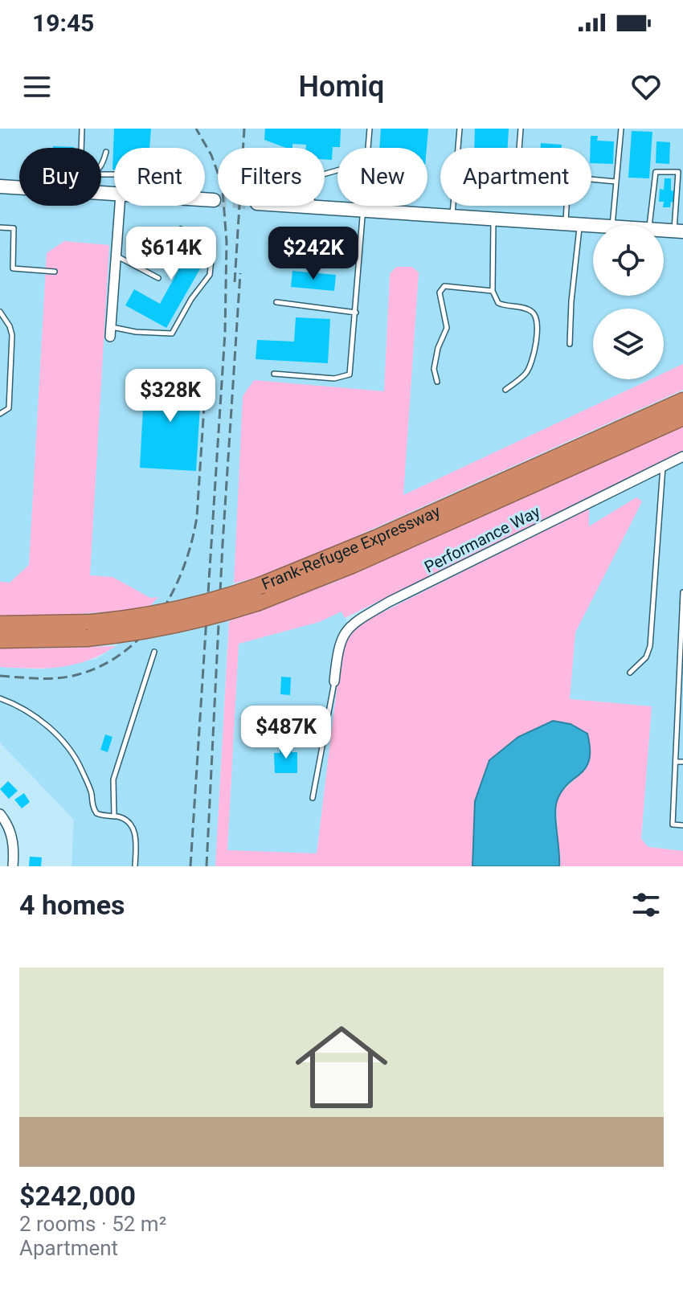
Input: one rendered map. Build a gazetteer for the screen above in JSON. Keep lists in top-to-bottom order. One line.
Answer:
{"streets":{"highway":["Frank-Refugee Expressway"],"street":["Performance Way"]},"page":{"status":"19:45","header":"Homiq","chip":["Buy","Rent","Filters","New","Apartment"],"price":["$614K","$242K","$328K","$487K"],"heading":"4 homes","list":[{"name":"$242,000","note":"2 rooms · 52 m² · Apartment"}]}}
